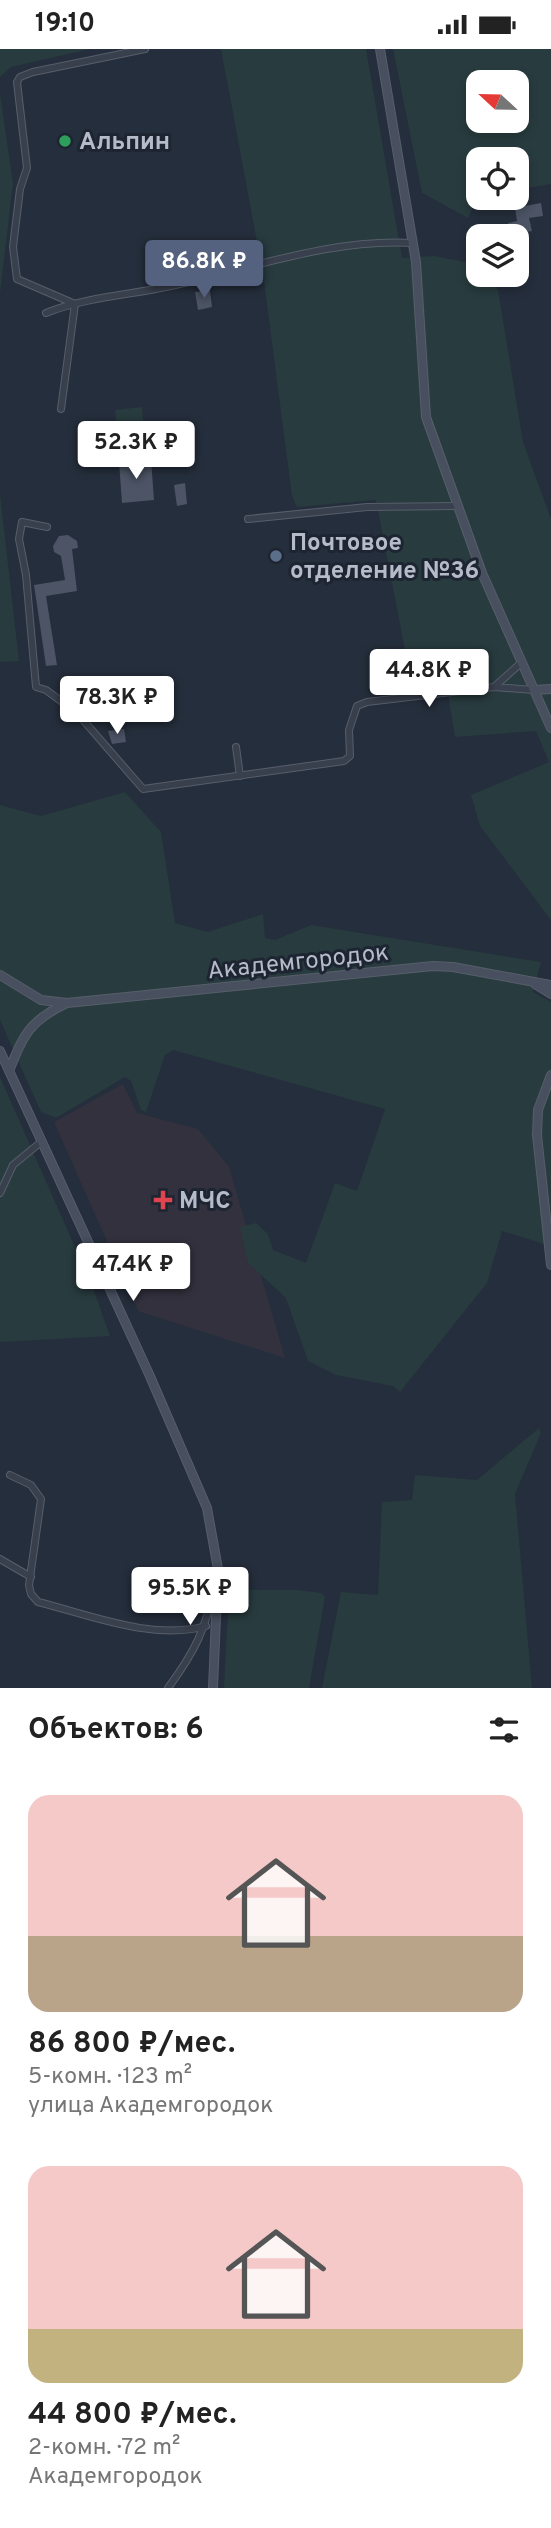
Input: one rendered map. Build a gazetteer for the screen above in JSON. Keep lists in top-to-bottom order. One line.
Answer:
{"streets":{"main road":["Академгородок"]},"places":{"other":["Альпин","Почтовое отделение №36"],"health":["МЧС"]},"north":"left","page":{"status":"19:10","price":["86.8K ₽","52.3K ₽","44.8K ₽","78.3K ₽","47.4K ₽","95.5K ₽"],"heading":"Объектов: 6","list":[{"name":"86 800 ₽/мес.","note":"5-комн. · 123 m² · улица Академгородок"},{"name":"44 800 ₽/мес.","note":"2-комн. · 72 m² · Академгородок"}]}}
